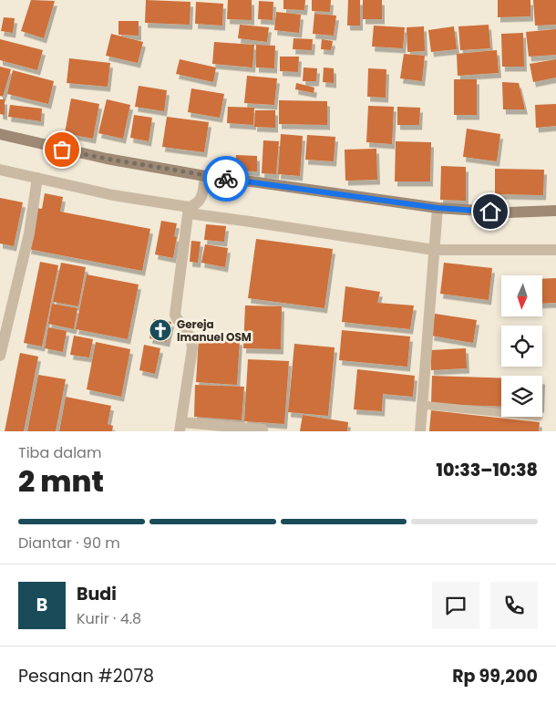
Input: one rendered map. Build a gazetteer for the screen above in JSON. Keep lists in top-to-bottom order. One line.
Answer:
{"places":{"church":["Gereja Imanuel OSM"]},"north":"bottom","page":{"heading":["2 mnt","Tiba dalam","10:33–10:38"],"panel":["Budi","Kurir · 4.8","Pesanan #2078","Rp 99,200"],"bar":"Diantar · 90 m","round":"B"}}
